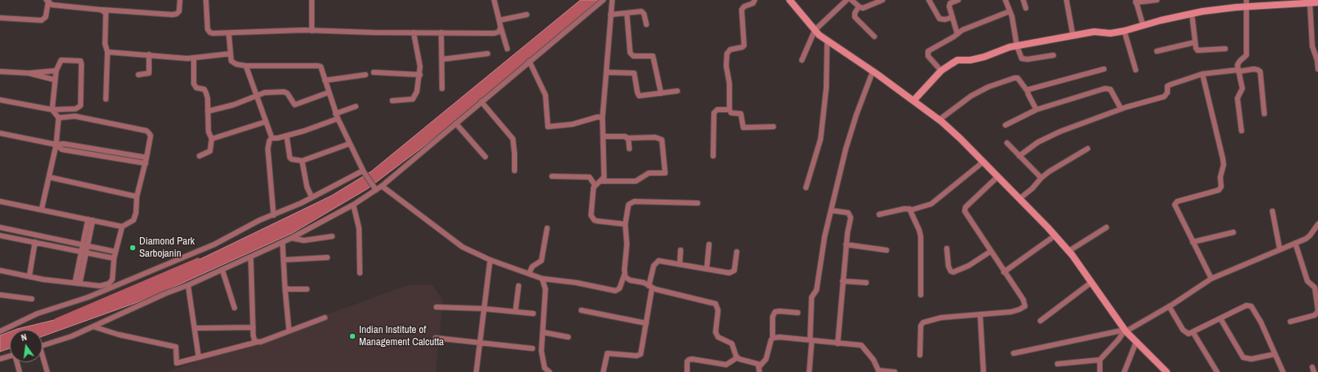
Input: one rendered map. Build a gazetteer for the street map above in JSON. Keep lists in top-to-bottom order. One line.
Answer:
{"places":["Diamond Park Sarbojanin","Indian Institute of Management Calcutta"],"north":"top"}
